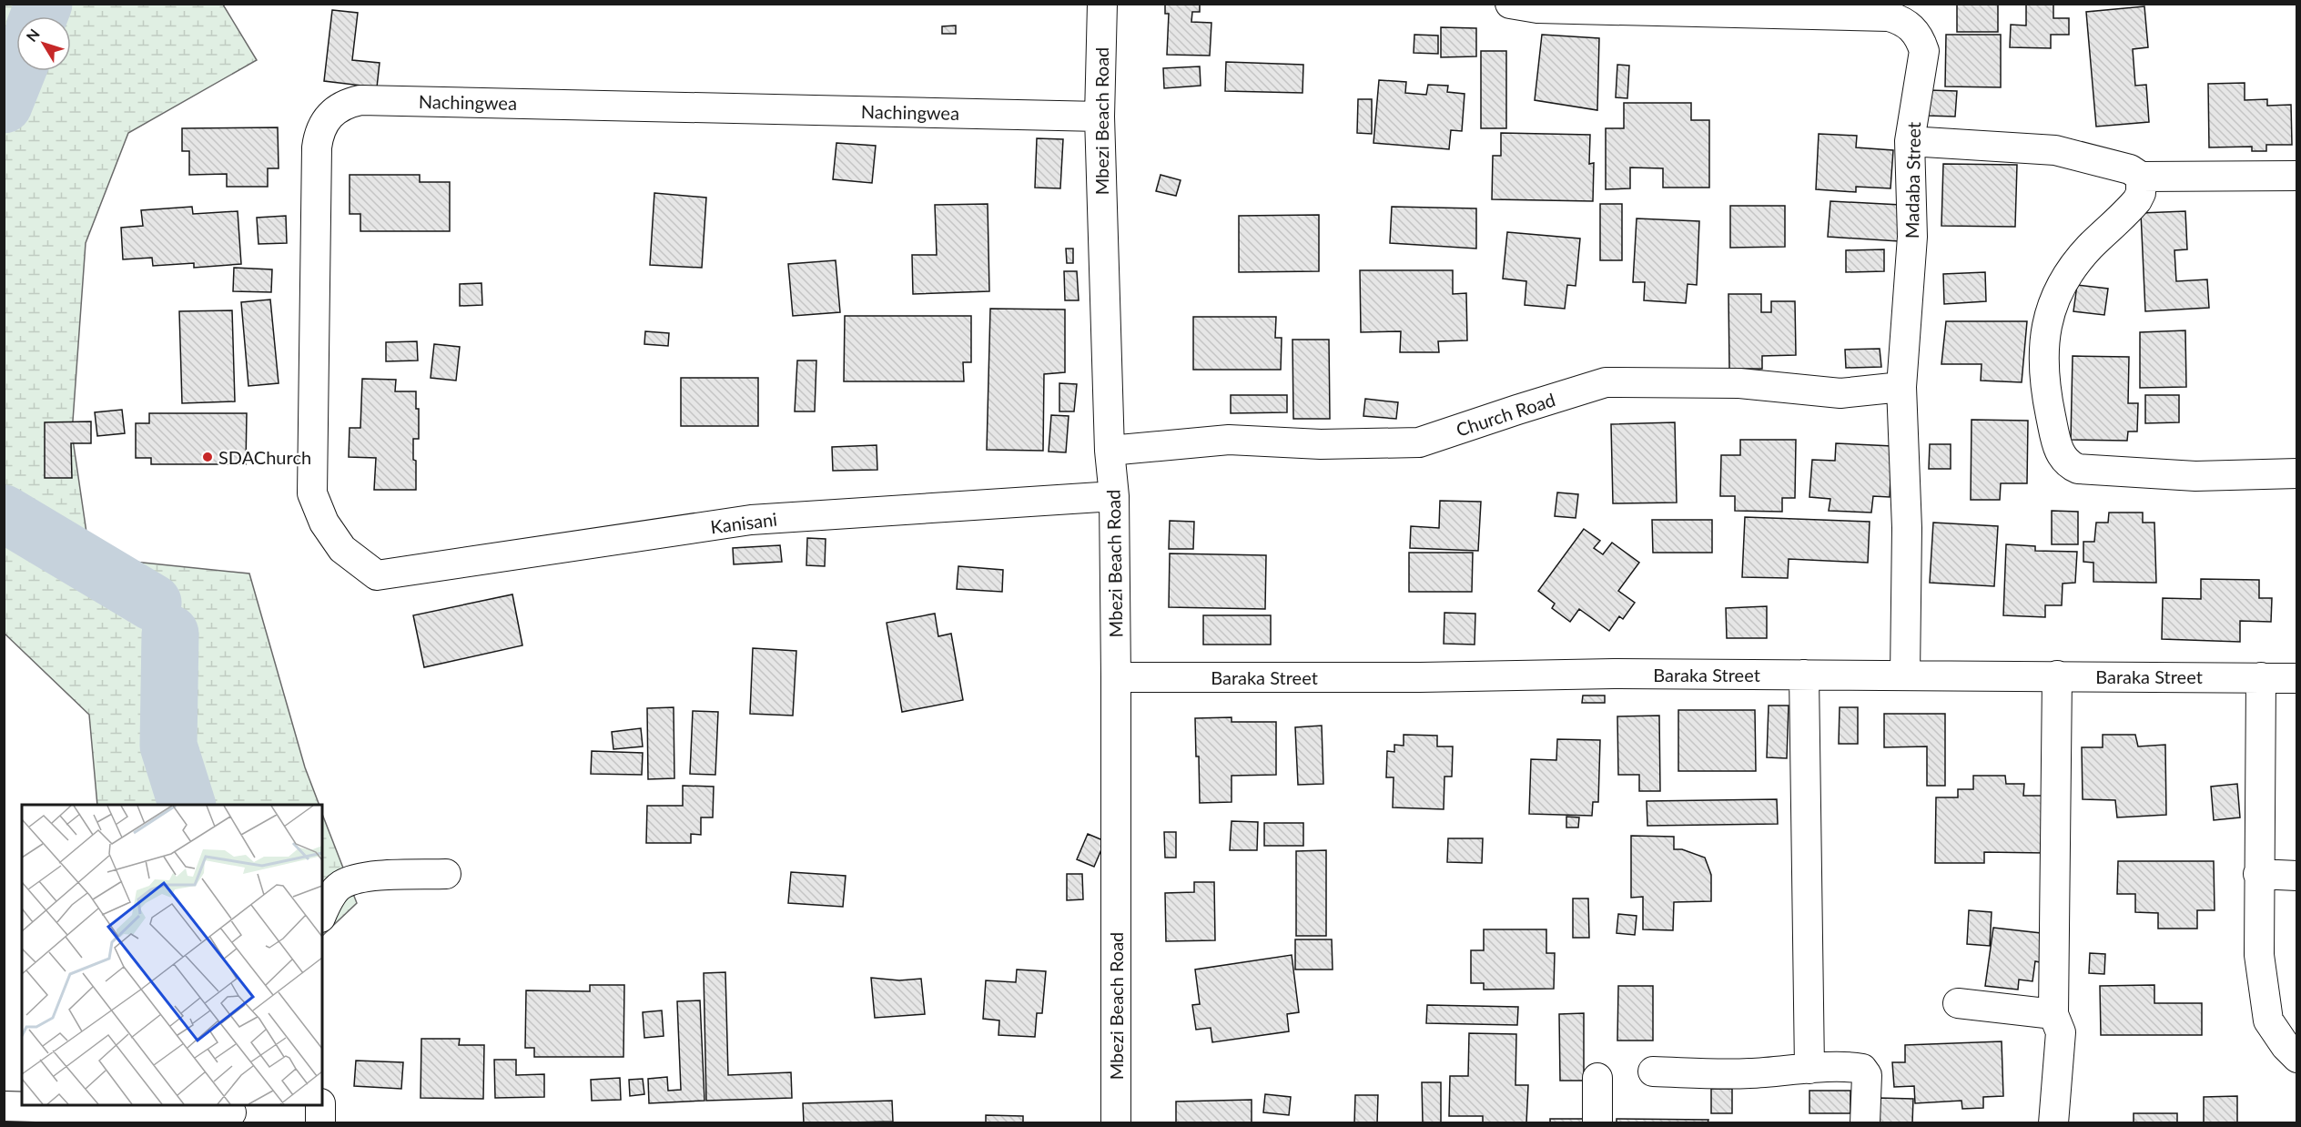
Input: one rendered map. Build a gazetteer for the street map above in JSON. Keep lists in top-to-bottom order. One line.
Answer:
{"streets":{"street":["Nachingwea","Mbezi Beach Road","Madaba Street","Church Road","Kanisani","Baraka Street"]},"crossings":[["Nachingwea","Mbezi Beach Road"],["Nachingwea","Kanisani"],["Mbezi Beach Road","Church Road"],["Mbezi Beach Road","Kanisani"],["Mbezi Beach Road","Baraka Street"],["Madaba Street","Church Road"],["Madaba Street","Baraka Street"]],"places":["SDAChurch"],"north":"top left"}
